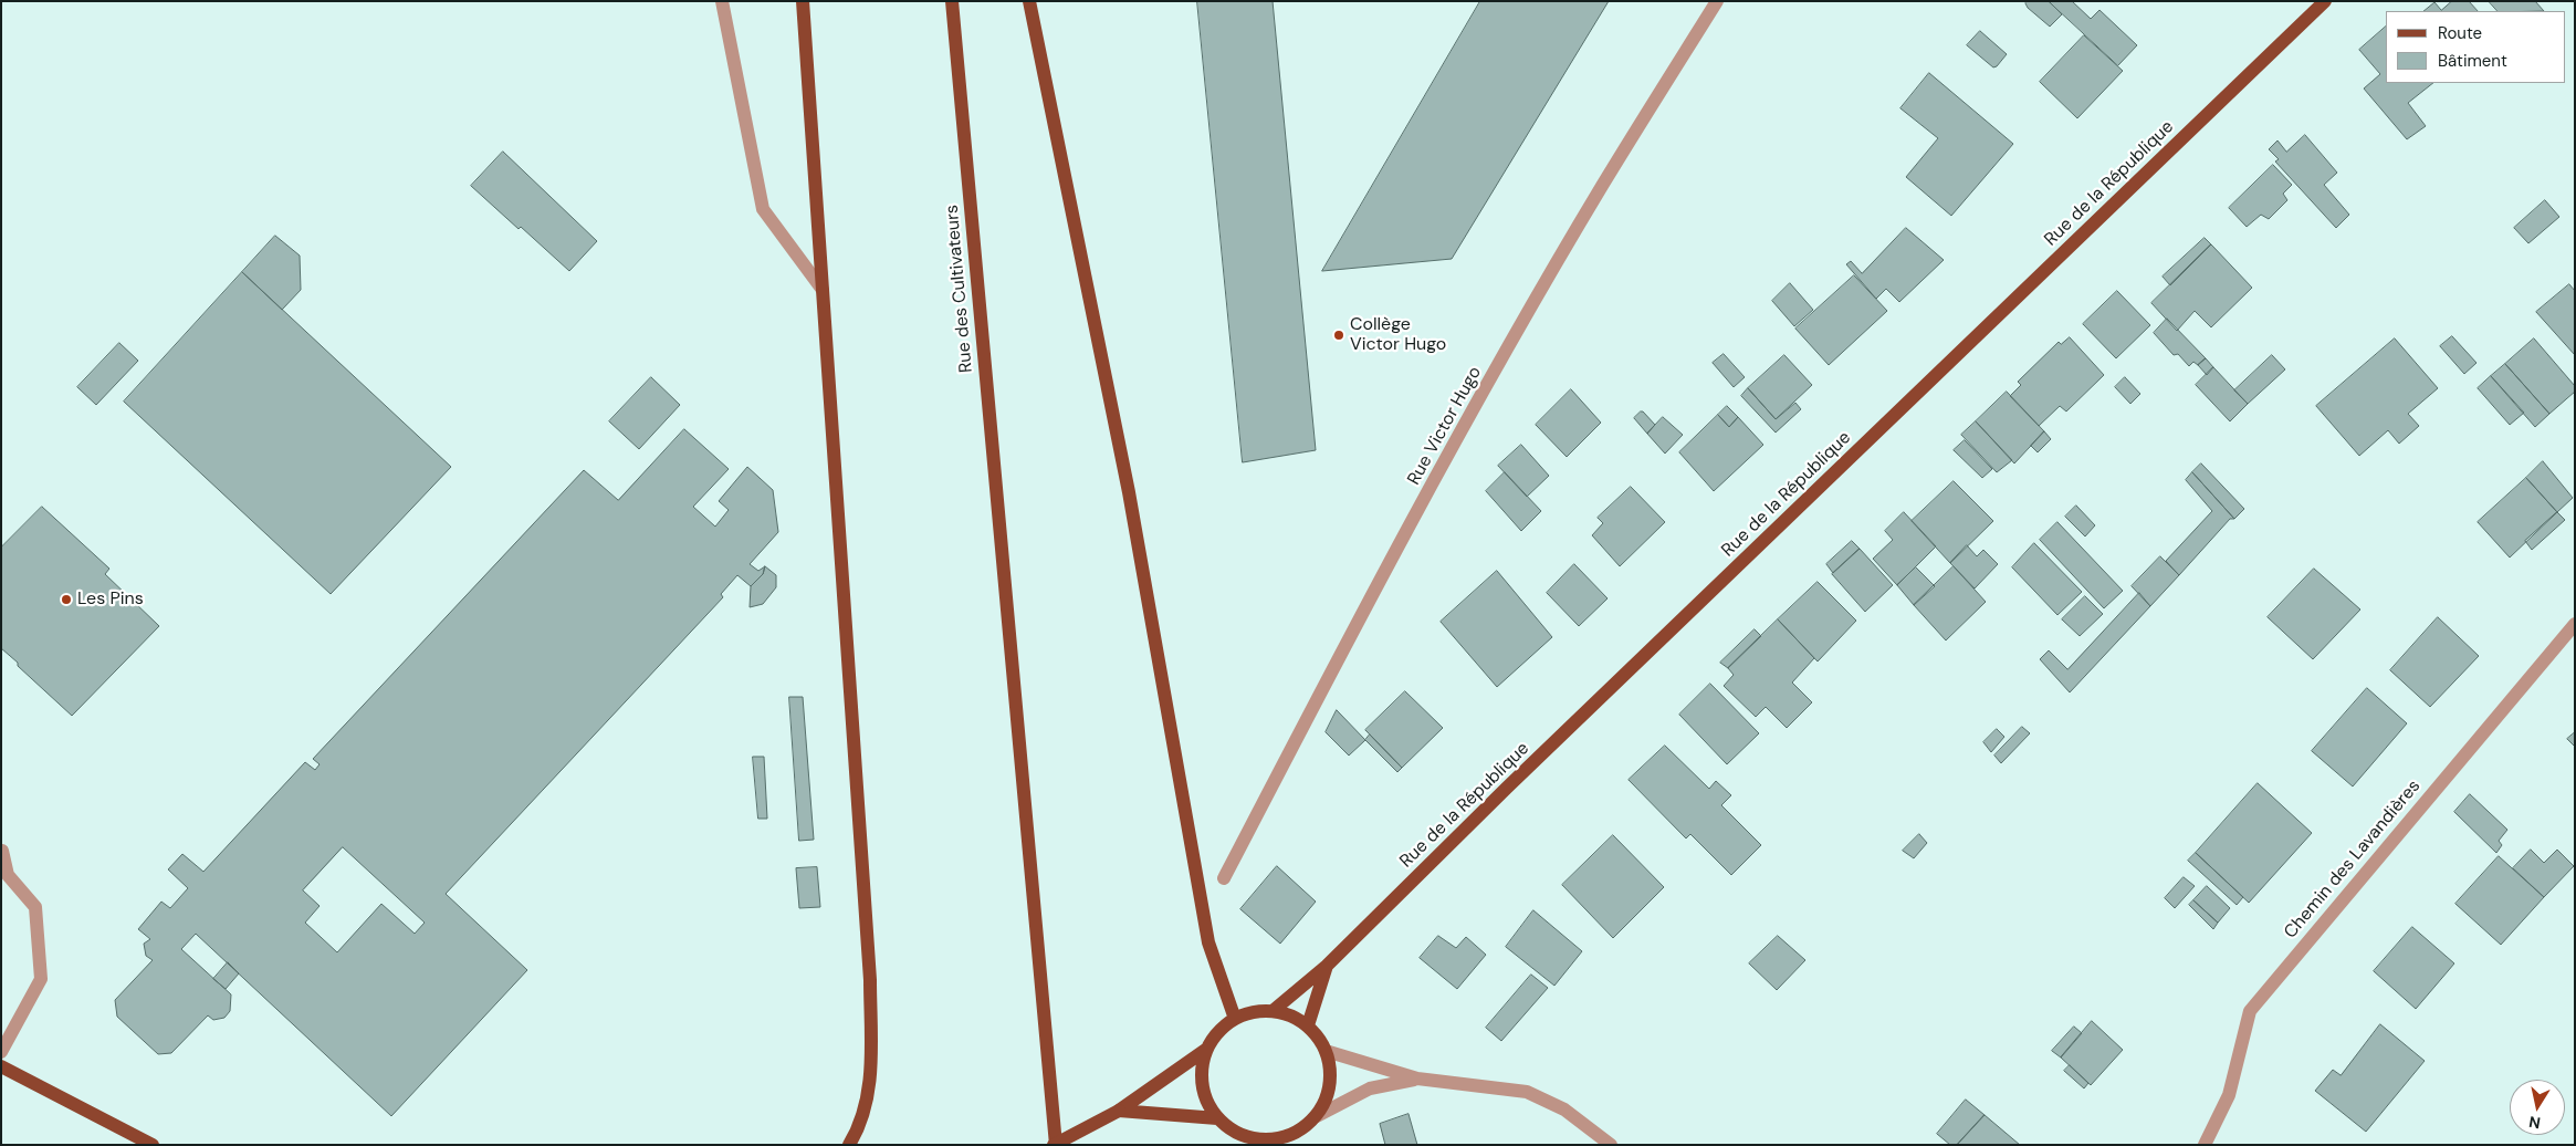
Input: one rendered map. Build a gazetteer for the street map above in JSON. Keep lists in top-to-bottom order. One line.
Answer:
{"streets":{"main road":["Rue de la République","Rue des Cultivateurs"],"street":["Rue Victor Hugo","Chemin des Lavandières"]},"places":["Collège Victor Hugo","Les Pins"],"legend":["Route","Bâtiment"],"north":"bottom"}
